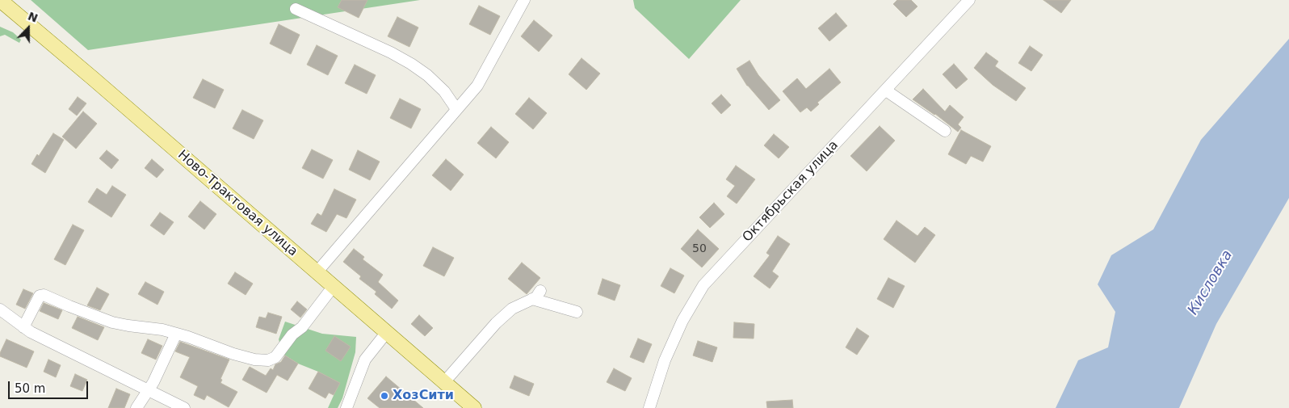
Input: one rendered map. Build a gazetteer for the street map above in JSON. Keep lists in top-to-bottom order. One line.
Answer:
{"streets":{"main road":["Ново-Трактовая улица"],"street":["Октябрьская улица"]},"water":["Кисловка"],"places":["ХозСити"],"house_numbers":["50"],"scale_bar":"50 m","north":"top"}
